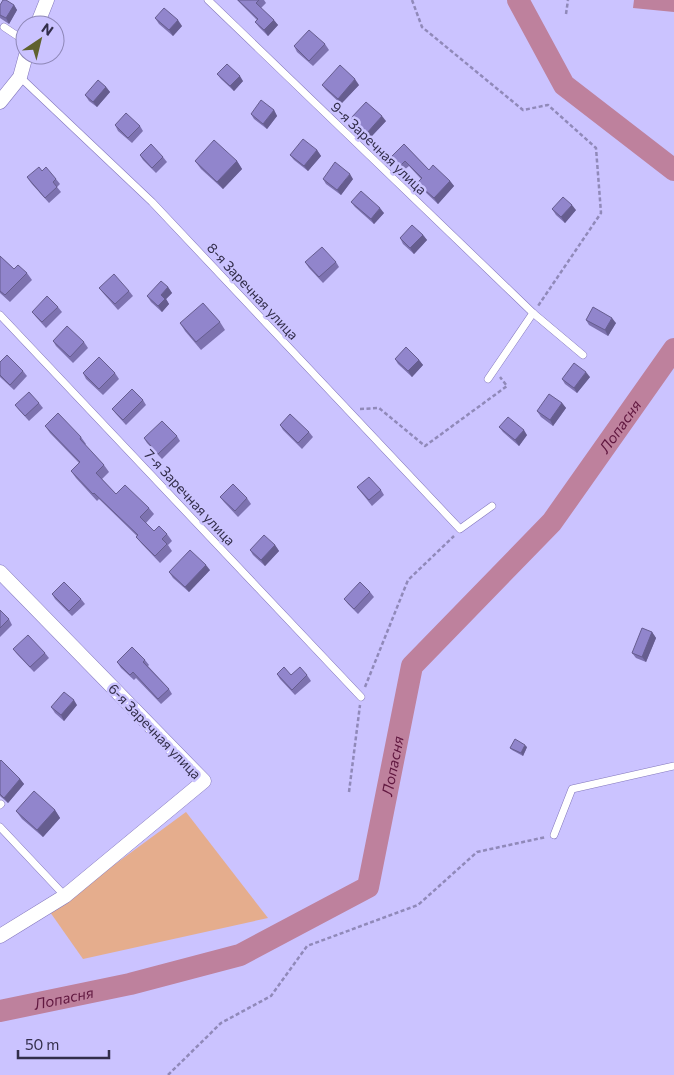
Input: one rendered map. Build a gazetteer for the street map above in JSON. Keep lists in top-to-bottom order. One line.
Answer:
{"streets":{"street":["6-я Заречная улица"],"lane":["9-я Заречная улица","8-я Заречная улица","7-я Заречная улица"]},"water":["Лопасня"],"scale_bar":"50 m","north":"top right"}
